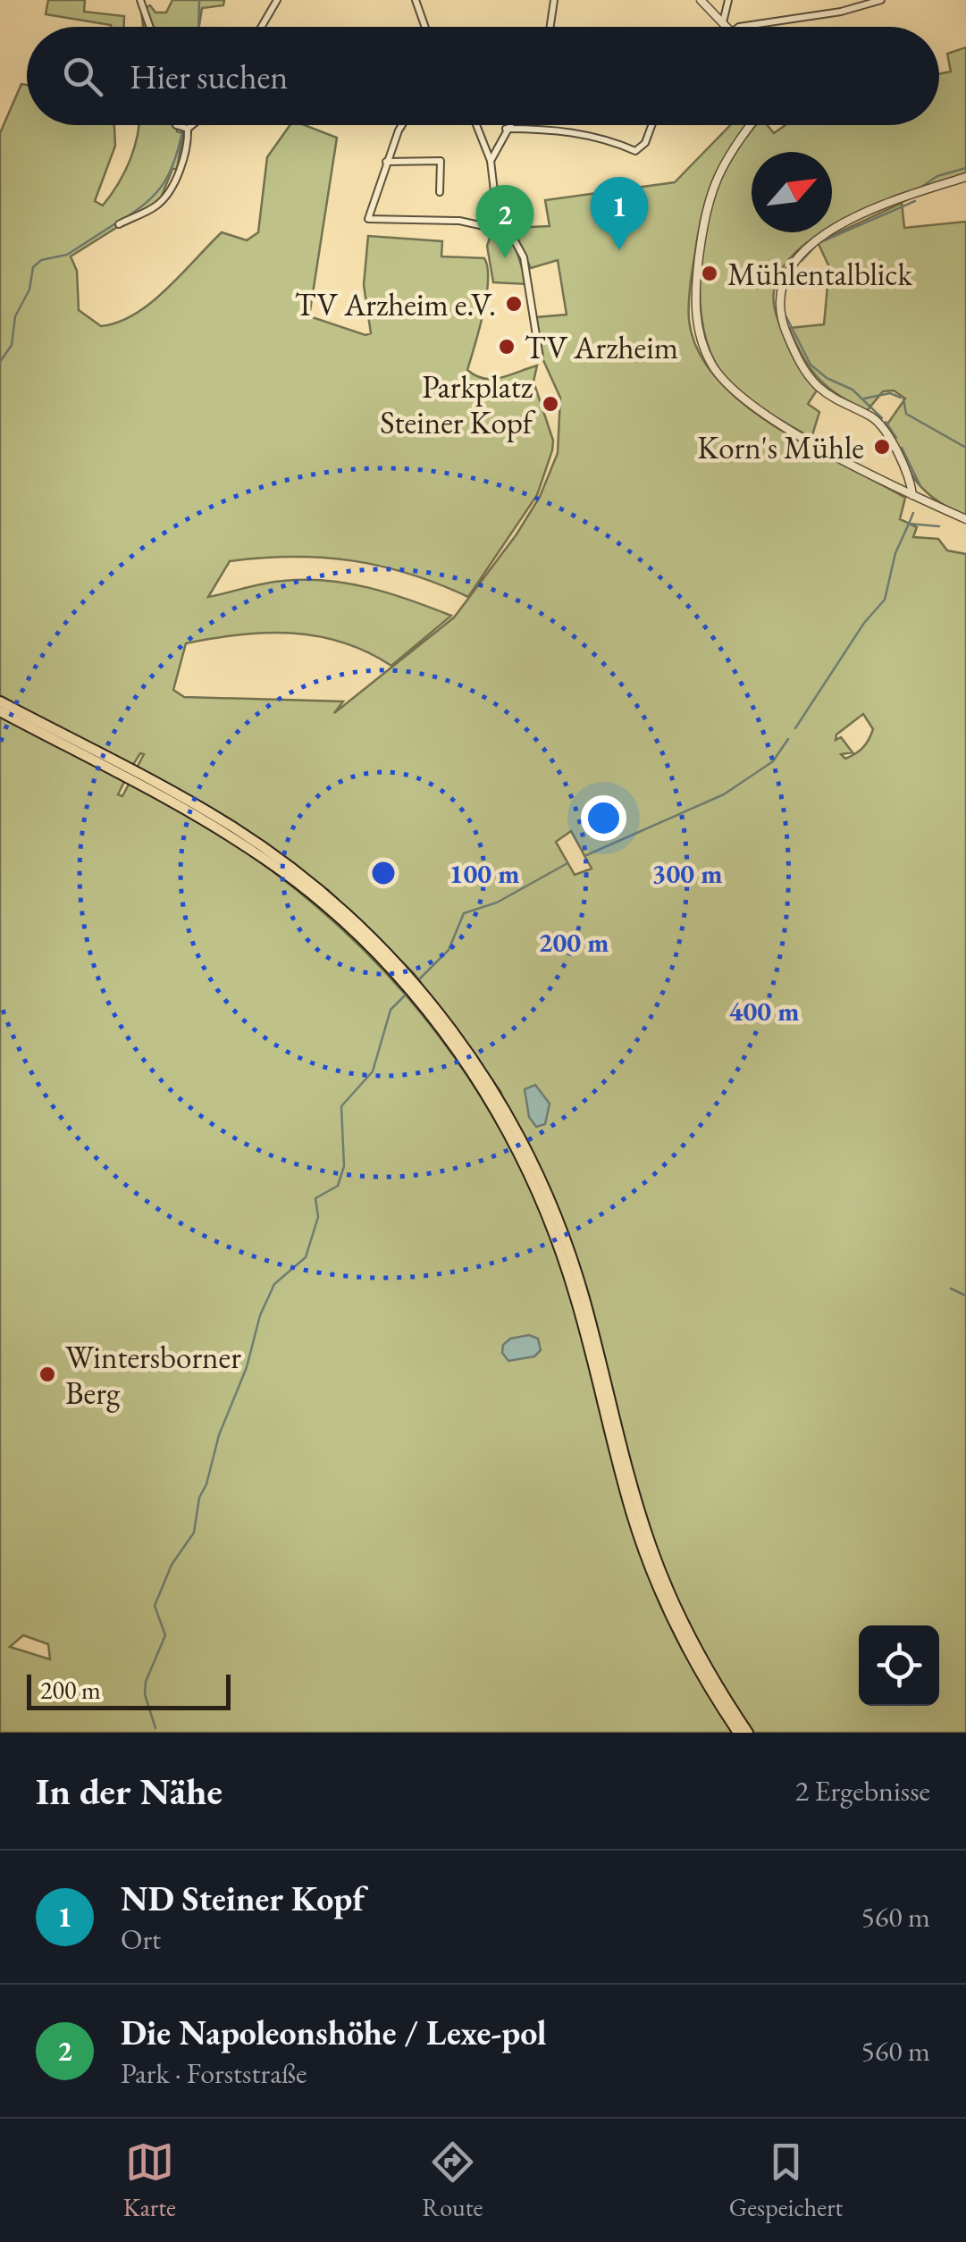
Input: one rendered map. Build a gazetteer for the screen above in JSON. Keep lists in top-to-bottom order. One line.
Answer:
{"places":["Mühlentalblick","TV Arzheim e.V.","TV Arzheim","Parkplatz Steiner Kopf","Korn's Mühle","Wintersborner Berg"],"scale_bar":"200 m","north":"top right","page":{"search":"Hier suchen","pins":["1","2"],"scale":"200 m","heading":["In der Nähe","2 Ergebnisse"],"list":[{"mark":"1","name":"ND Steiner Kopf","note":"Ort","value":"560 m"},{"mark":"2","name":"Die Napoleonshöhe / Lexe-pol","note":"Park · Forststraße","value":"560 m"}],"nav":["Karte","Route","Gespeichert"]},"rings":["100 m","300 m","200 m","400 m"]}
